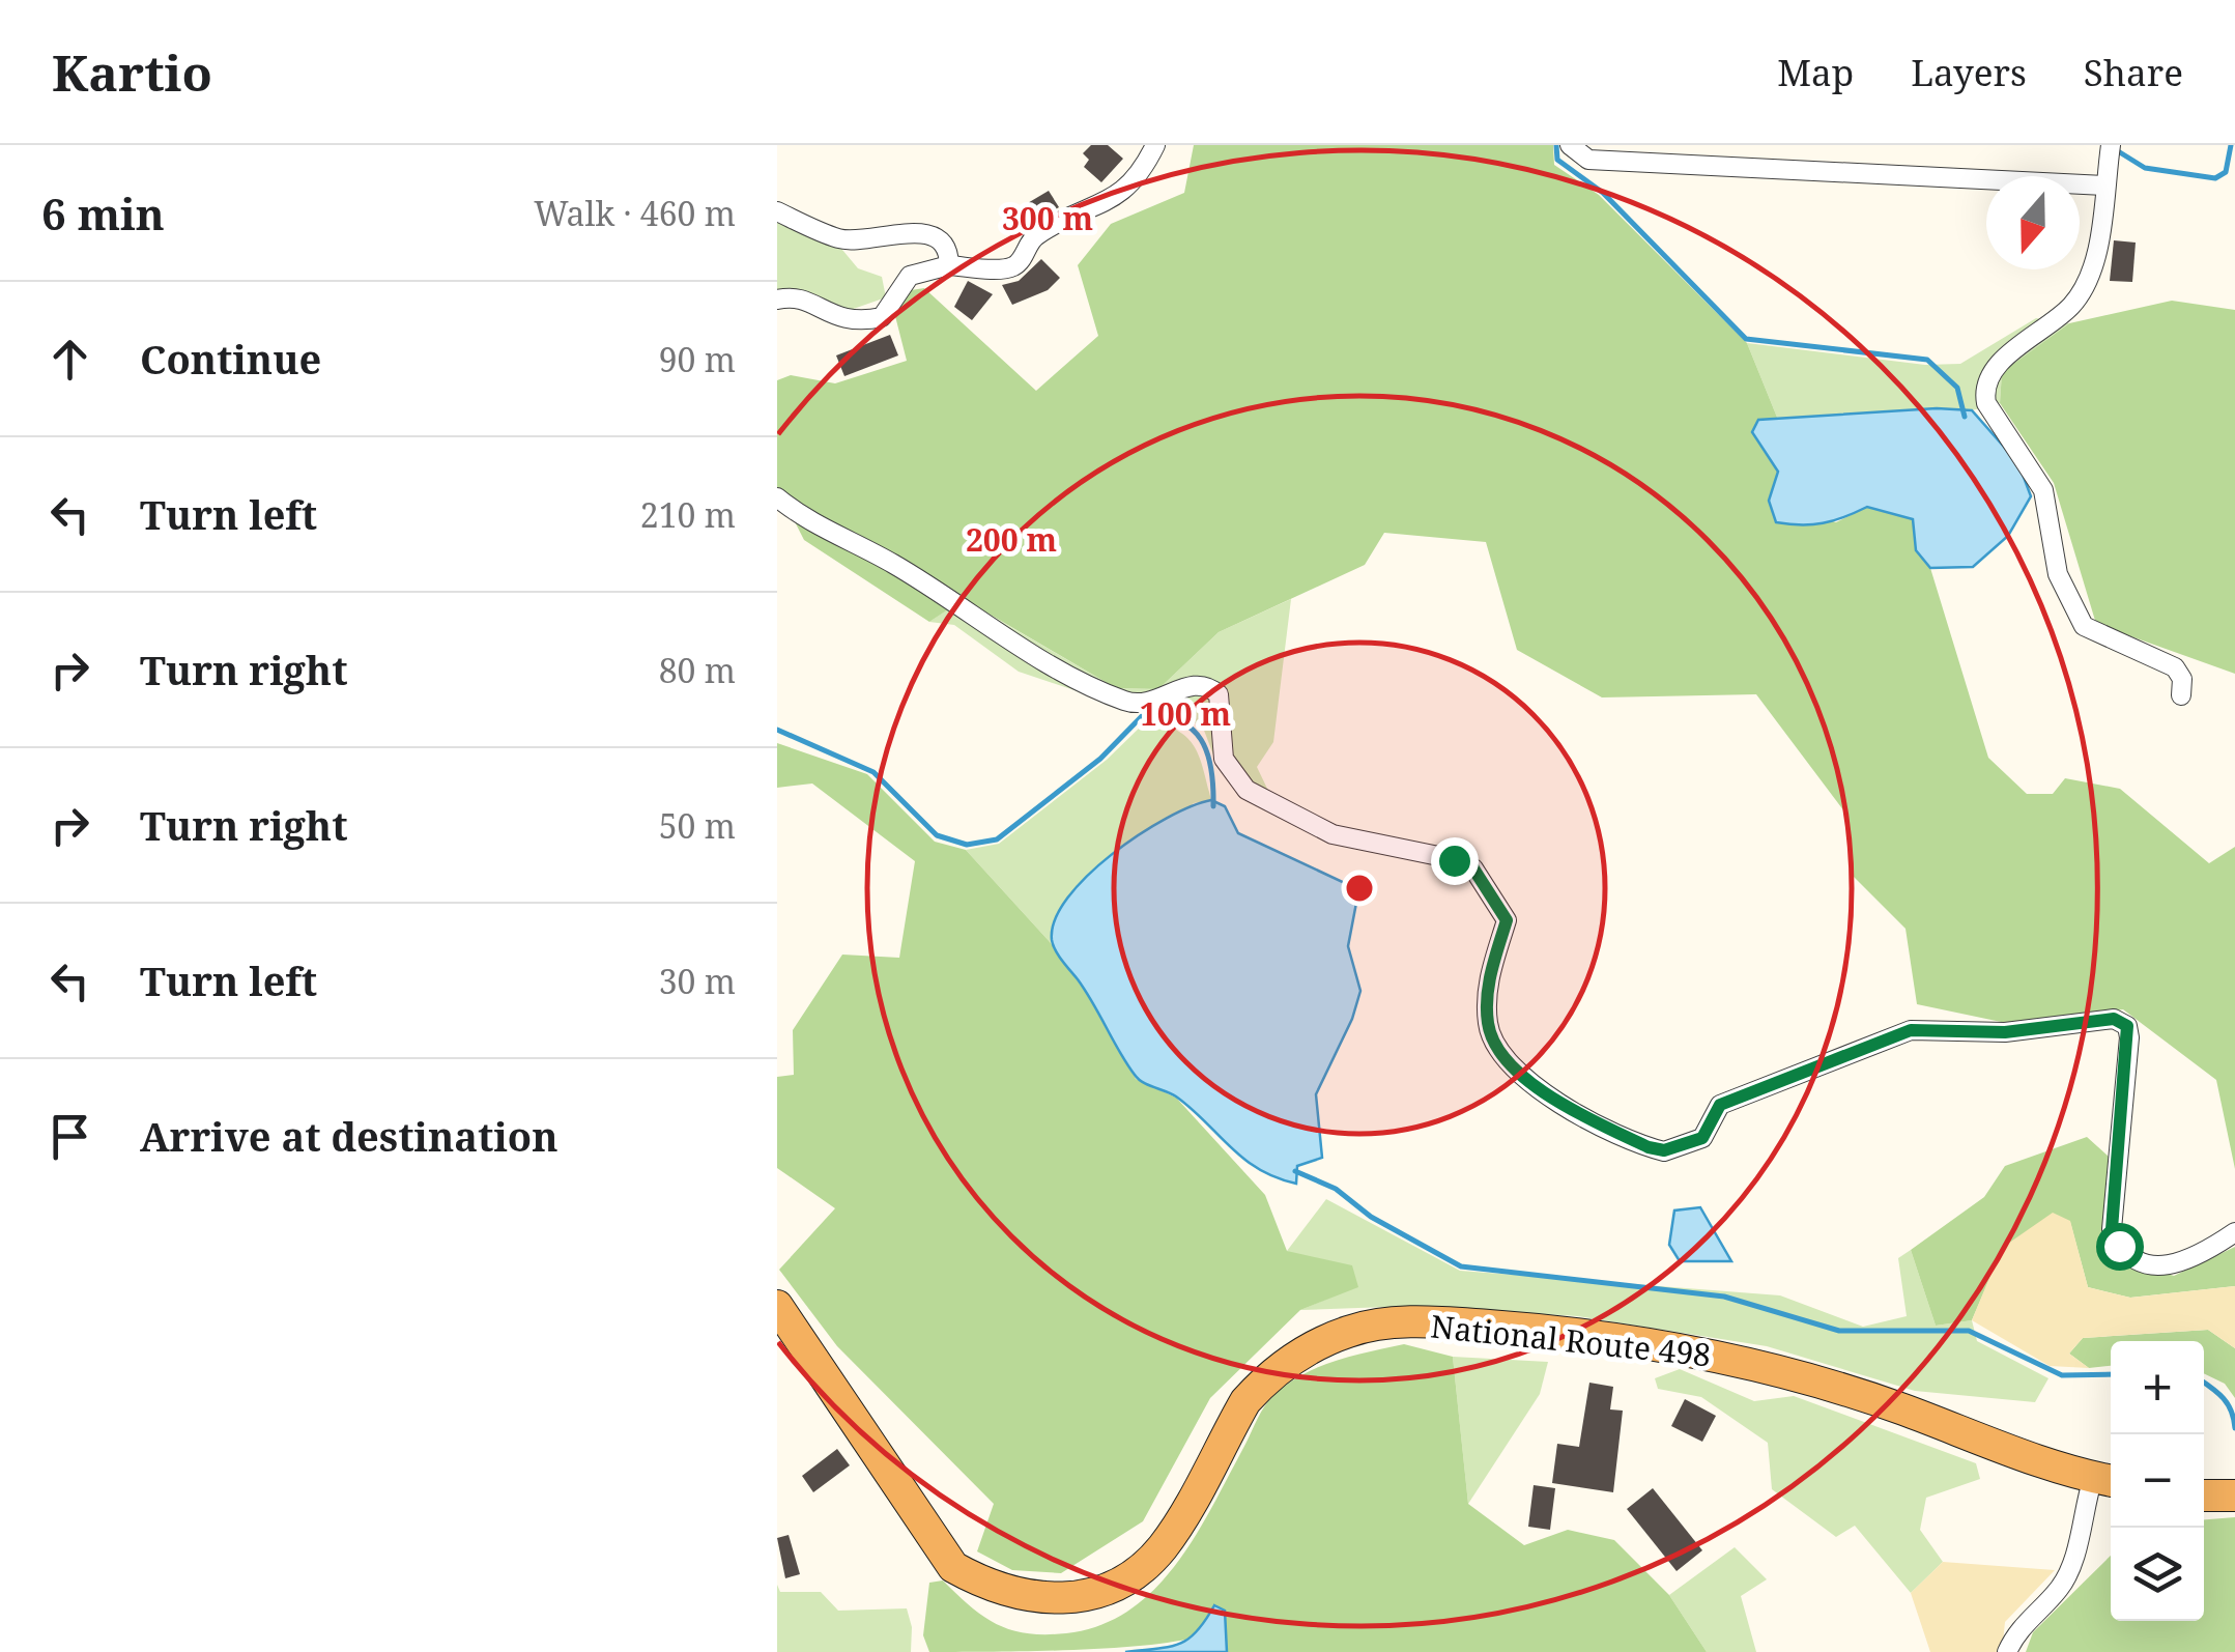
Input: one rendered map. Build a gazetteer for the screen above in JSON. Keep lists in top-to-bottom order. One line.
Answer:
{"streets":{"highway":["National Route 498"]},"north":"bottom","page":{"header":"Kartio","nav":["Map","Layers","Share"],"heading":["6 min","Walk · 460 m"],"list":[["Continue","90 m"],["Turn left","210 m"],["Turn right","80 m"],["Turn right","50 m"],["Turn left","30 m"],"Arrive at destination"],"map_buttons":["+","−"]},"rings":["300 m","200 m","100 m"]}
